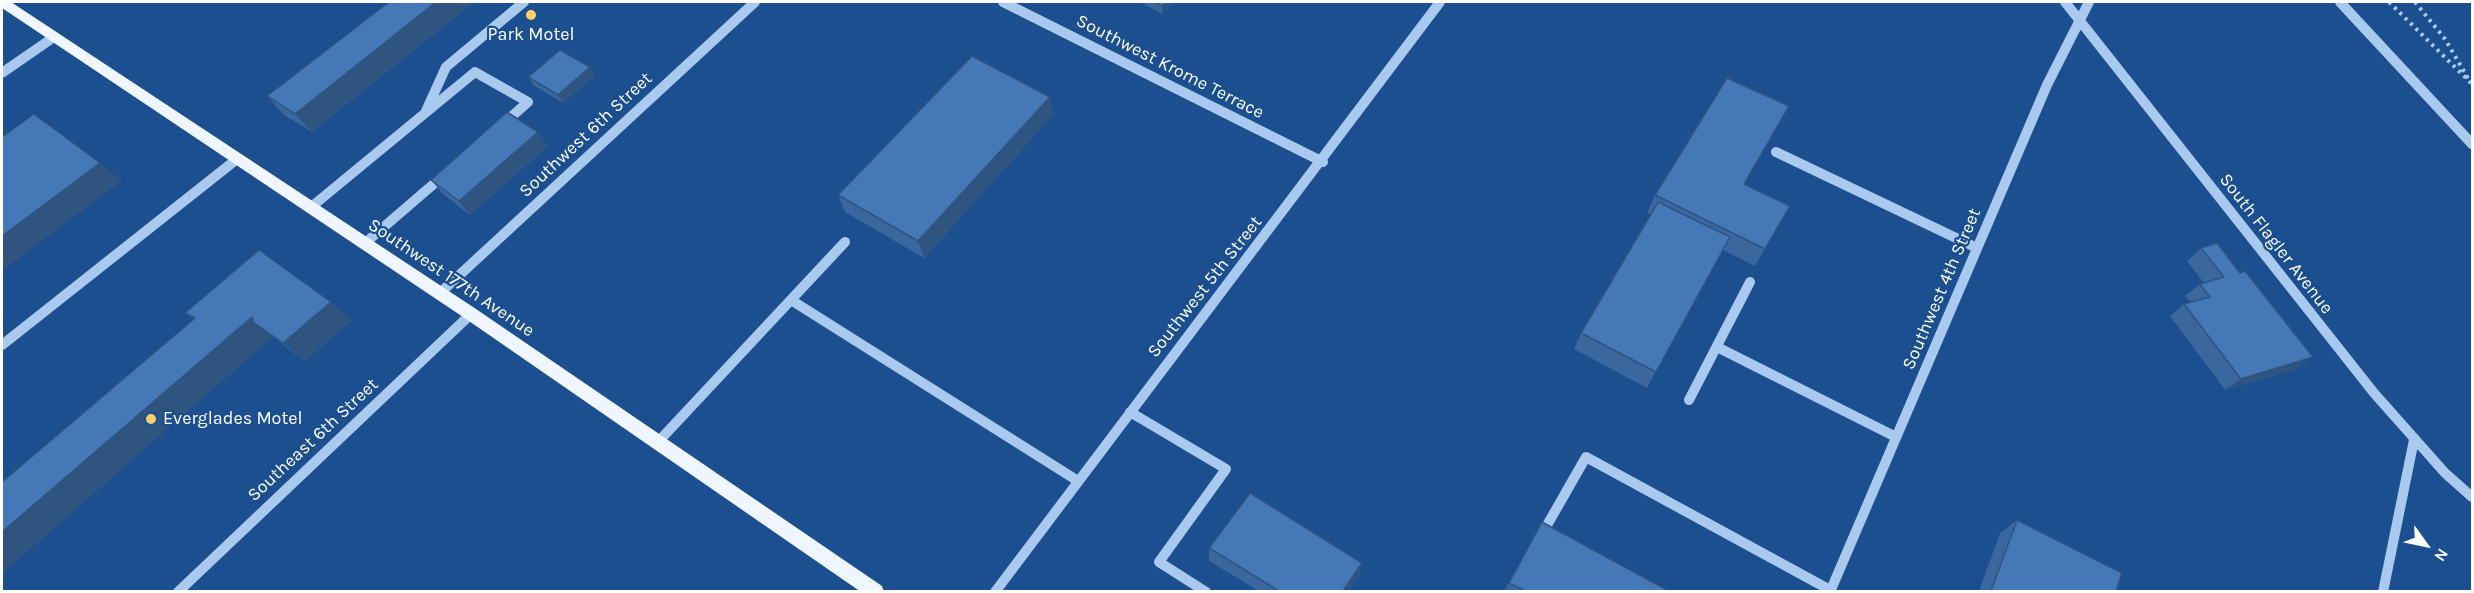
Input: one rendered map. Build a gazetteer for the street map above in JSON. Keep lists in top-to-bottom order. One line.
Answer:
{"streets":{"main road":["Southwest 177th Avenue"],"street":["Southwest Krome Terrace","Southwest 6th Street","South Flagler Avenue","Southwest 5th Street","Southwest 4th Street","Southeast 6th Street"]},"crossings":[["Southwest Krome Terrace","Southwest 5th Street"],["Southwest 6th Street","Southwest 177th Avenue"],["South Flagler Avenue","Southwest 4th Street"],["Southwest 177th Avenue","Southeast 6th Street"]],"places":["Park Motel","Everglades Motel"],"north":"bottom right"}
